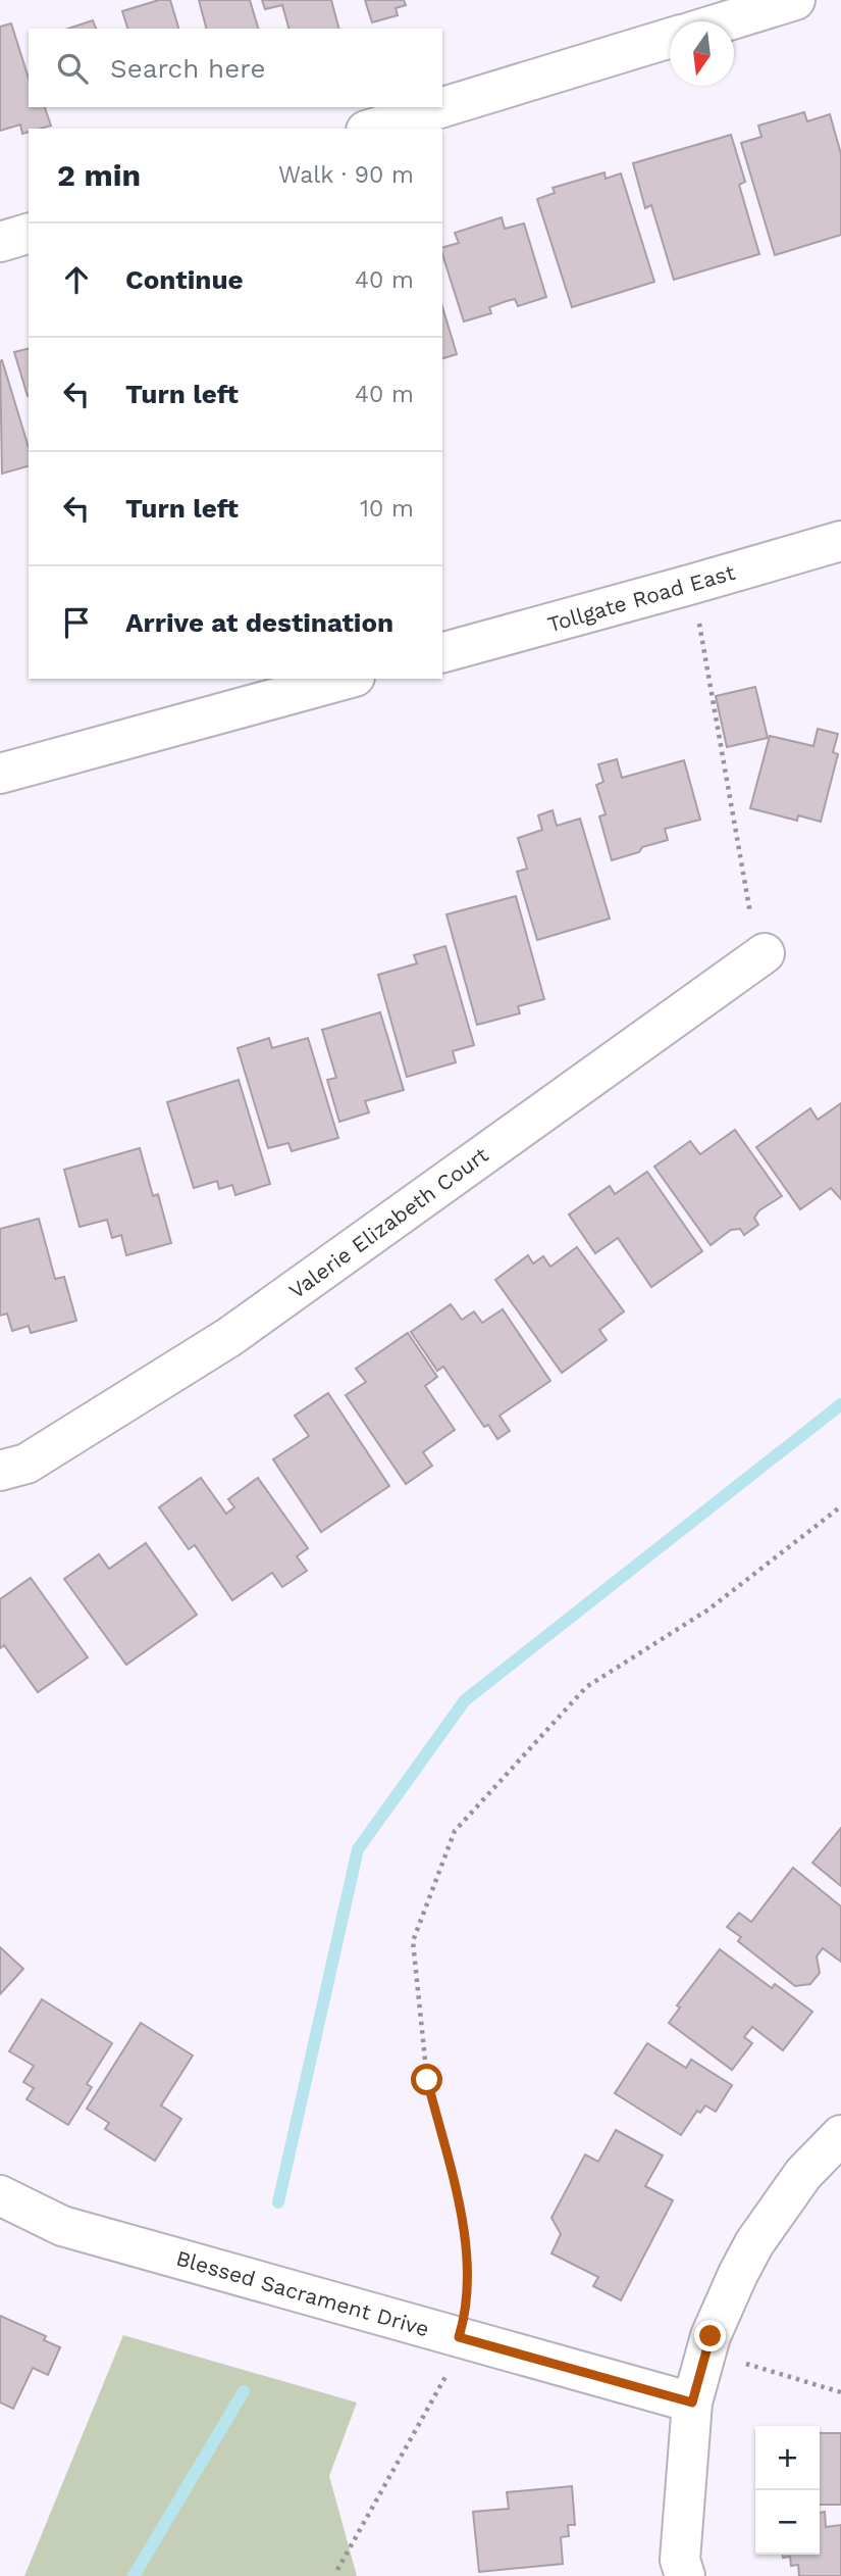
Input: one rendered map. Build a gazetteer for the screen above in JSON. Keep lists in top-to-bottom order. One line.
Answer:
{"streets":{"street":["Tollgate Road East","Valerie Elizabeth Court","Blessed Sacrament Drive"]},"north":"bottom","page":{"search":"Search here","heading":["2 min","Walk · 90 m"],"list":[["Continue","40 m"],["Turn left","40 m"],["Turn left","10 m"],"Arrive at destination"],"map_buttons":["+","−"]}}
